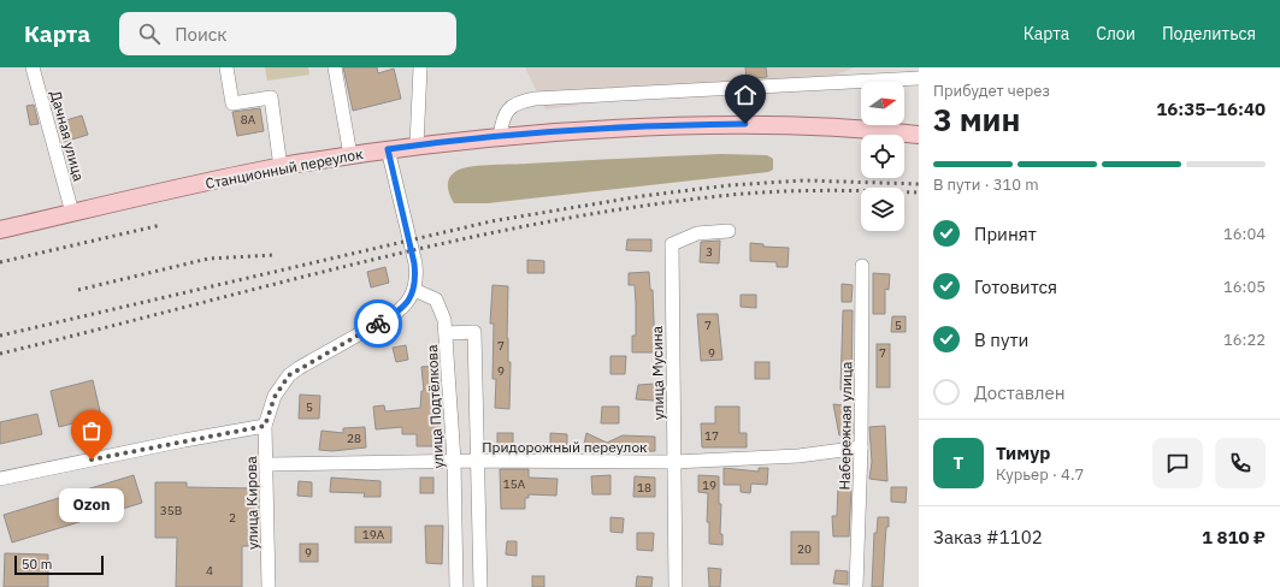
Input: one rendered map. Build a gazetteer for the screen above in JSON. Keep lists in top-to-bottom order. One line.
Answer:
{"streets":{"main road":["Станционный переулок"],"street":["Дачная улица","улица Мусина","улица Подтёлкова","Набережная улица","Придорожный переулок","улица Кирова"]},"crossings":[["Дачная улица","Станционный переулок"],["улица Мусина","Придорожный переулок"],["улица Подтёлкова","Придорожный переулок"],["Набережная улица","Придорожный переулок"],["Придорожный переулок","улица Кирова"]],"places":["Ozon"],"house_numbers":["8А","3","7","5","7","9","7","9","5","17","28","15А","19","18","35В","2","19А","20","9","4"],"scale_bar":"50 m","north":"right","page":{"header":"Карта","search":"Поиск","nav":["Карта","Слои","Поделиться"],"heading":["3 мин","Прибудет через","16:35–16:40"],"panel":["Тимур","Курьер · 4.7","Заказ #1102","1 810 ₽"],"bar":"В пути · 310 m","list":[["Принят","16:04"],["Готовится","16:05"],["В пути","16:22"],"Доставлен"],"round":"Т","bubble":"Ozon","scale":"50 m"}}
